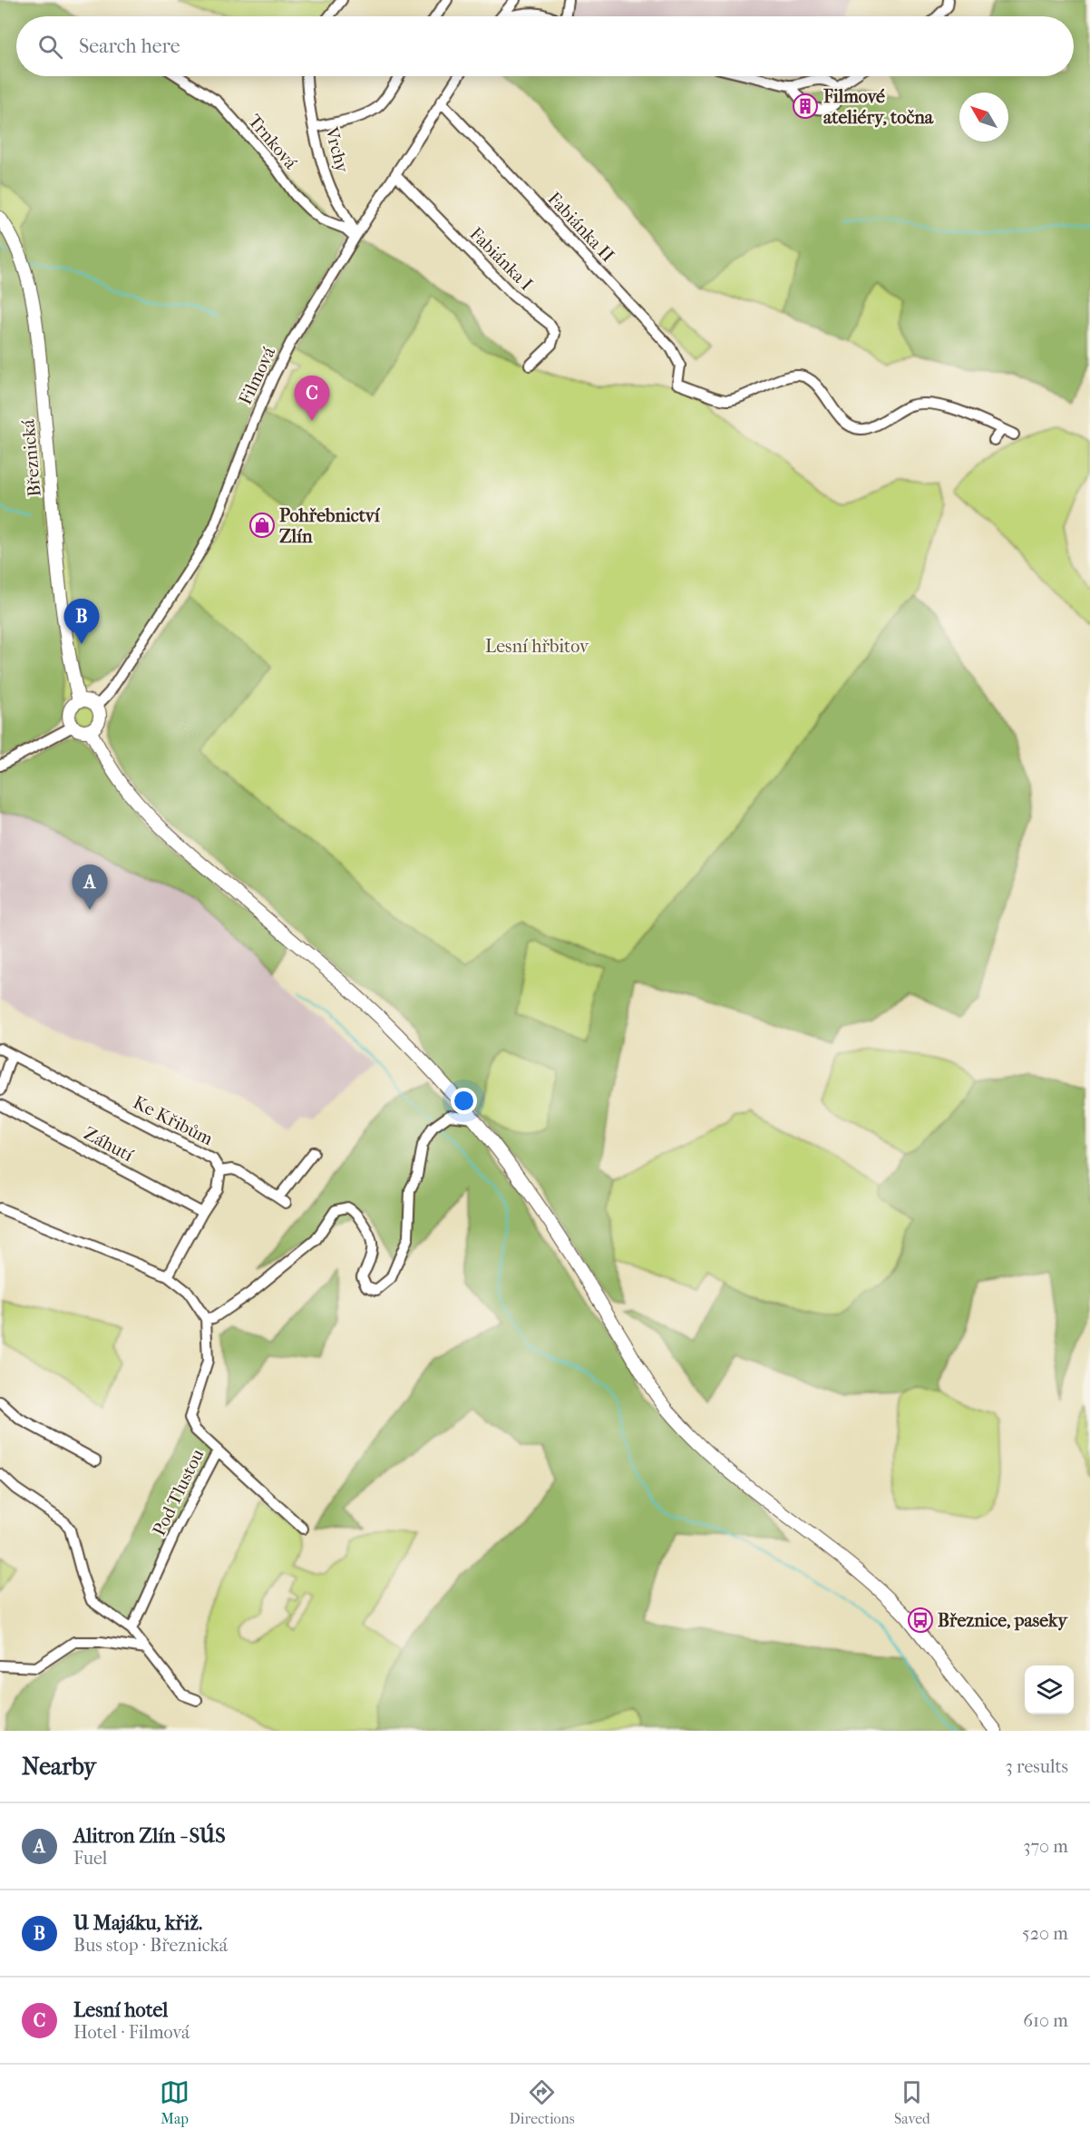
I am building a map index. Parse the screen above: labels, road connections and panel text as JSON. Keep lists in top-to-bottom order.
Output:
{
  "streets": {
    "main road": ["Březnická"],
    "street": [
      "Trnková",
      "Vrchy",
      "Fabiánka II",
      "Fabiánka I",
      "Filmová",
      "Ke Křibům",
      "Záhutí",
      "Pod Tlustou"
    ]
  },
  "crossings": [
    ["Trnková", "Vrchy"],
    ["Trnková", "Filmová"],
    ["Vrchy", "Filmová"],
    ["Fabiánka II", "Filmová"],
    ["Fabiánka I", "Filmová"],
    ["Filmová", "Březnická"],
    ["Ke Křibům", "Záhutí"]
  ],
  "parks": ["Lesní hřbitov"],
  "places": {
    "building": ["Filmové ateliéry, točna"],
    "shop": ["Pohřebnictví Zlín"],
    "bus stop": ["Březnice, paseky"]
  },
  "north": "top left",
  "page": {
    "search": "Search here",
    "pins": ["C", "B", "A"],
    "heading": ["Nearby", "3 results"],
    "list": [
      {
        "mark": "A",
        "name": "Alitron Zlín - SÚS",
        "note": "Fuel",
        "value": "370 m"
      },
      {
        "mark": "B",
        "name": "U Majáku, křiž.",
        "note": "Bus stop · Březnická",
        "value": "520 m"
      },
      {
        "mark": "C",
        "name": "Lesní hotel",
        "note": "Hotel · Filmová",
        "value": "610 m"
      }
    ],
    "nav": ["Map", "Directions", "Saved"]
  }
}
